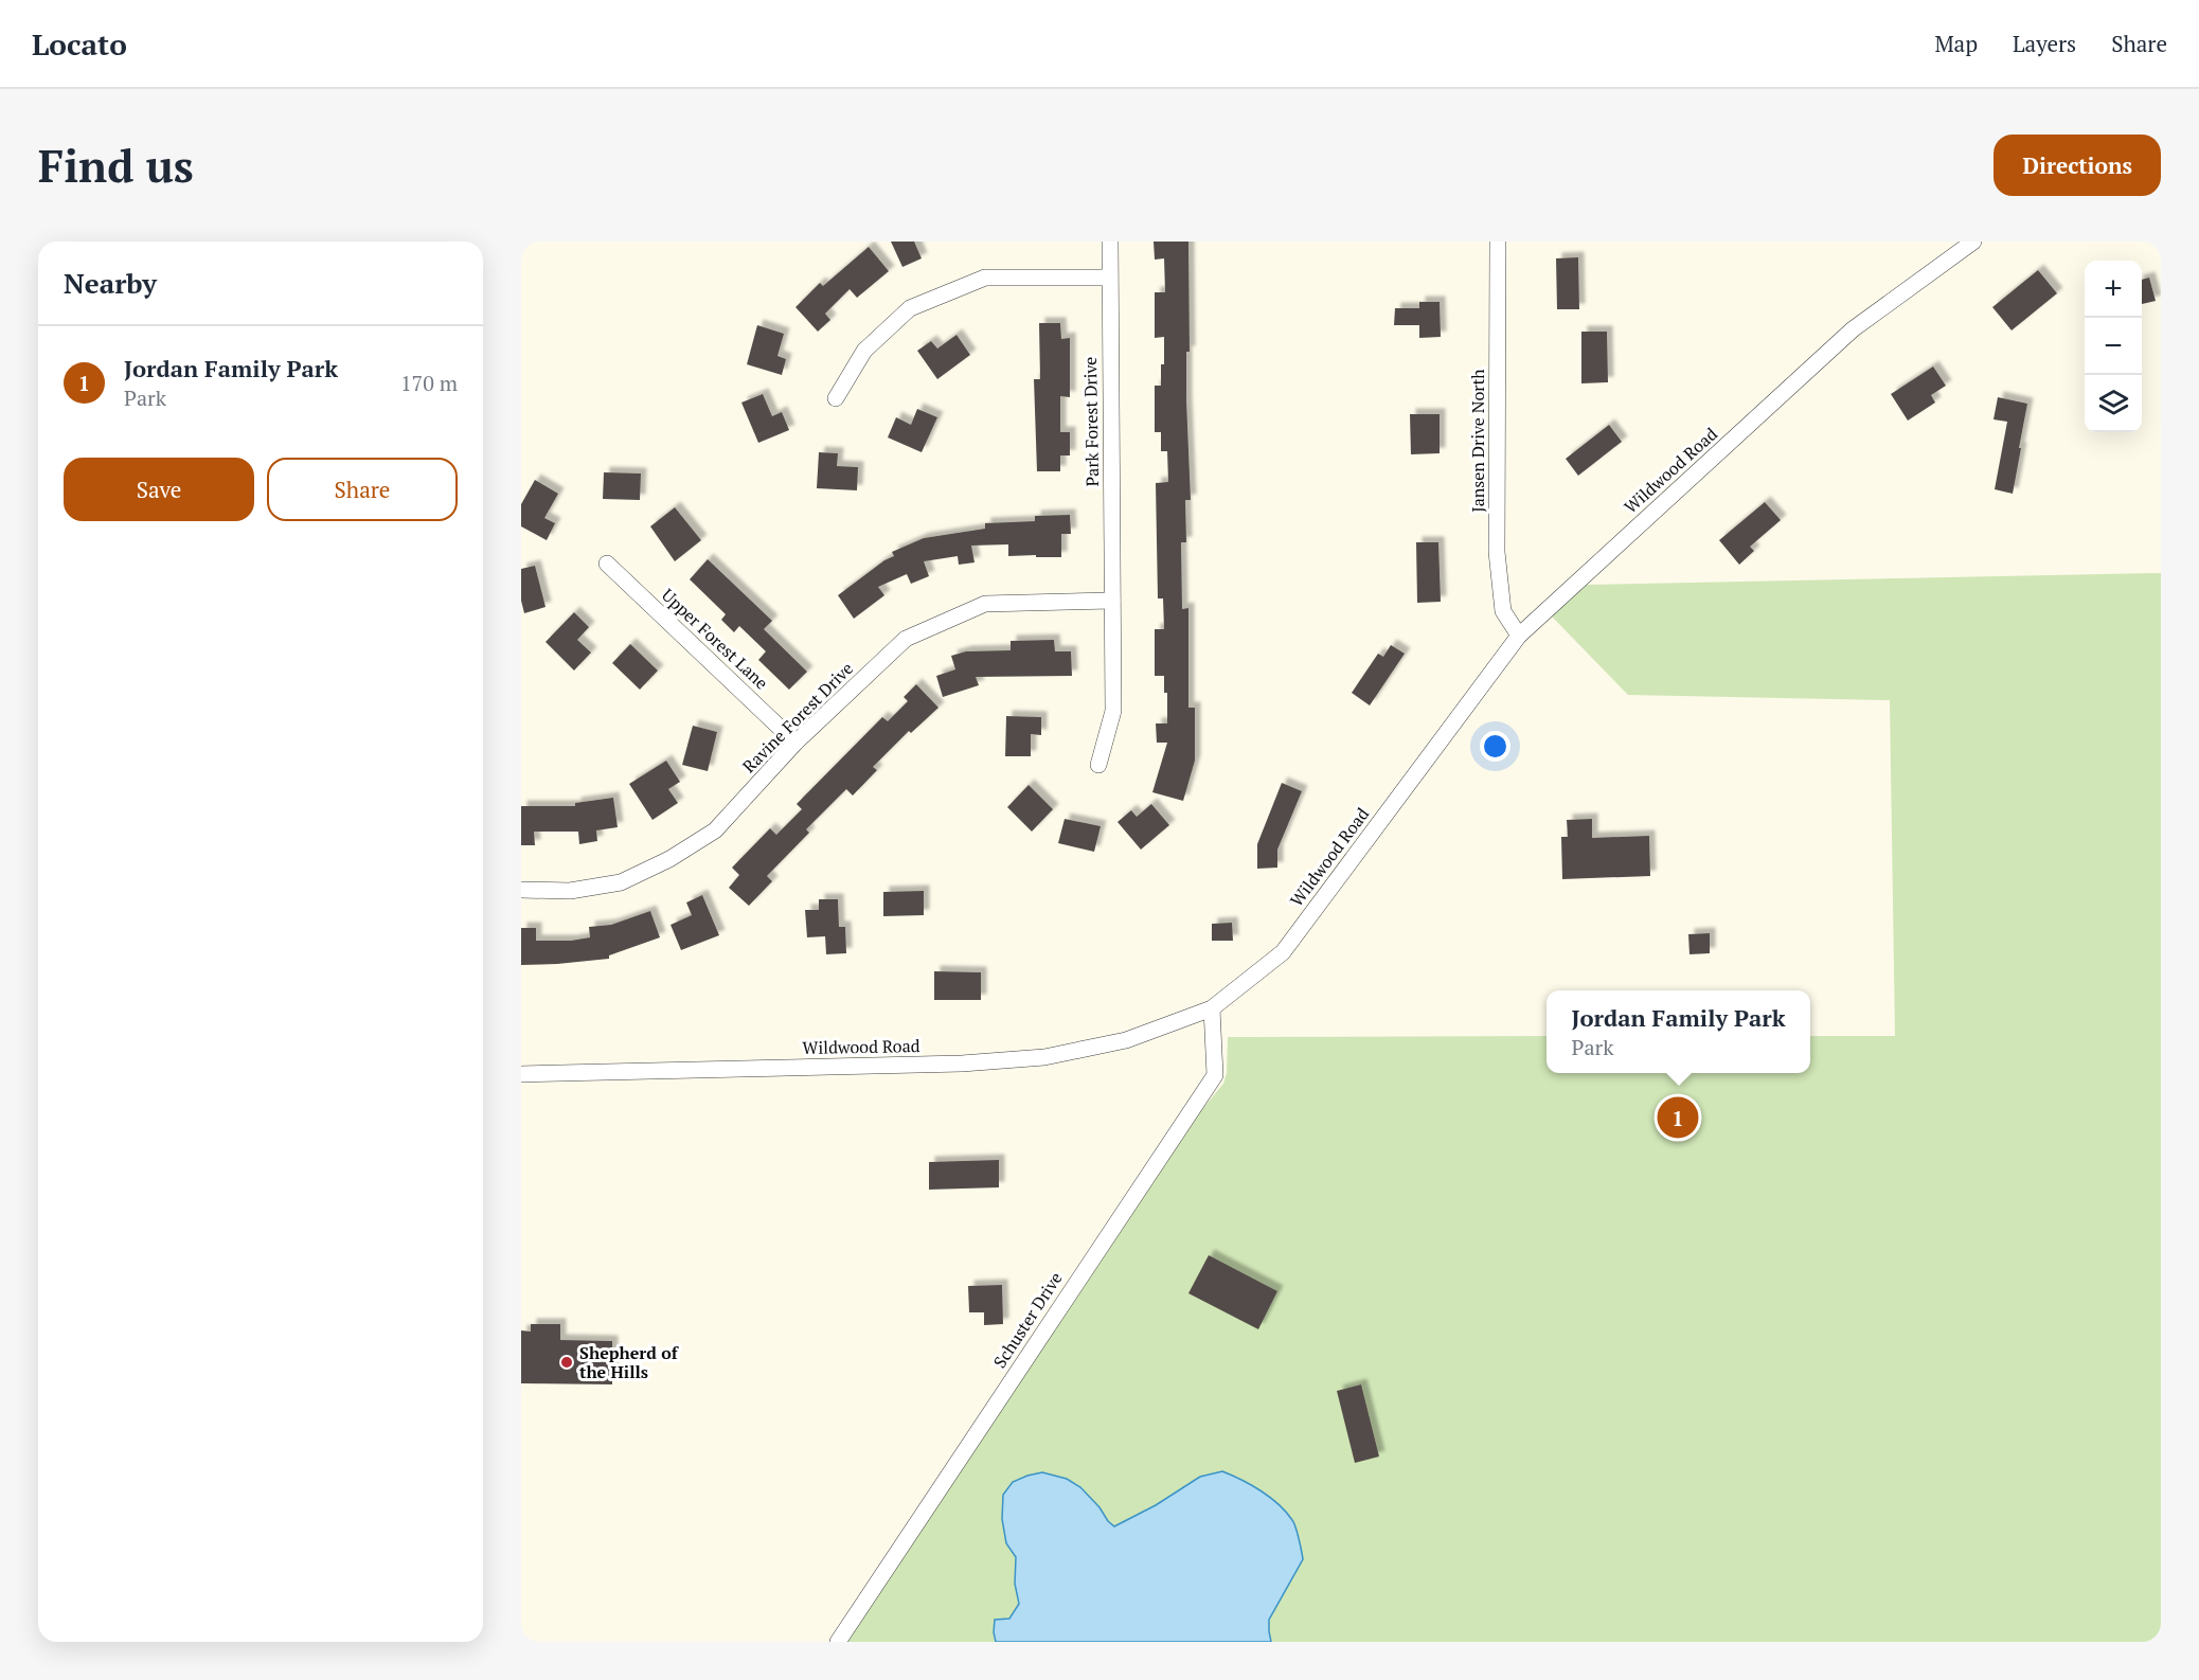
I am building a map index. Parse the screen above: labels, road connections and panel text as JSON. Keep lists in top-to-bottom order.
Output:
{
  "streets": {
    "street": [
      "Park Forest Drive",
      "Jansen Drive North",
      "Wildwood Road",
      "Upper Forest Lane",
      "Ravine Forest Drive",
      "Schuster Drive"
    ]
  },
  "crossings": [
    ["Park Forest Drive", "Ravine Forest Drive"],
    ["Jansen Drive North", "Wildwood Road"],
    ["Wildwood Road", "Schuster Drive"],
    ["Upper Forest Lane", "Ravine Forest Drive"]
  ],
  "places": ["Shepherd of the Hills"],
  "page": {
    "header": "Locato",
    "nav": ["Map", "Layers", "Share"],
    "buttons": [
      "Directions",
      ["Save", "Share"]
    ],
    "title": "Find us",
    "heading": "Nearby",
    "map_buttons": ["+", "−"],
    "list": [
      {
        "mark": "1",
        "name": "Jordan Family Park",
        "note": "Park",
        "value": "170 m"
      }
    ],
    "popup": ["Jordan Family Park", "Park"],
    "pins": "1"
  }
}
